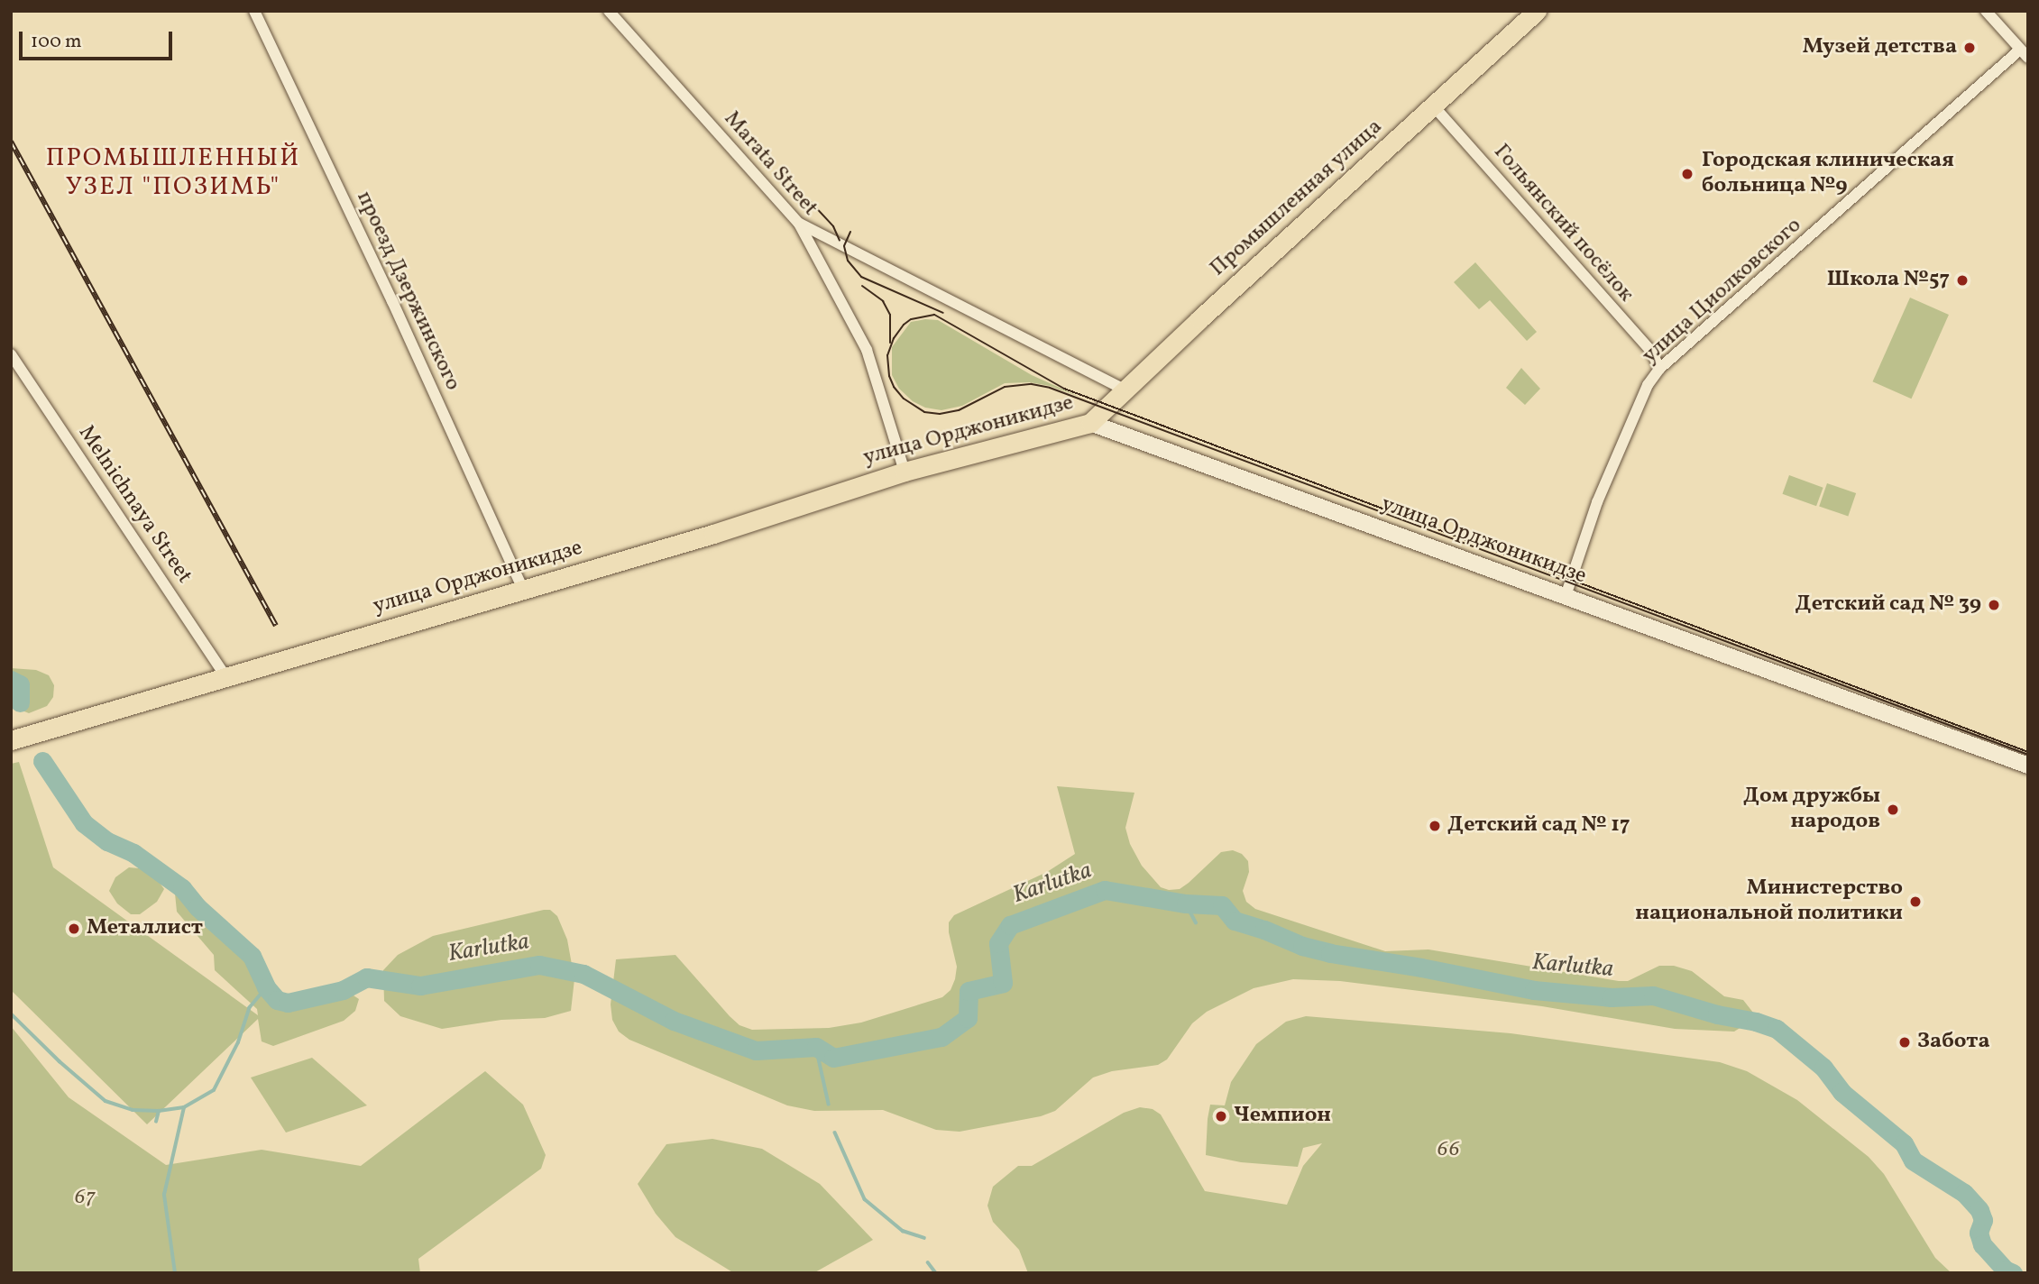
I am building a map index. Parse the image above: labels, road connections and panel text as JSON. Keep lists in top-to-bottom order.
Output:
{
  "streets": {
    "main road": ["Промышленная улица", "улица Орджоникидзе"],
    "street": [
      "Marata Street",
      "Гольянский посёлок",
      "проезд Дзержинского",
      "улица Циолковского",
      "Melnichnaya Street"
    ]
  },
  "crossings": [
    ["Marata Street", "улица Орджоникидзе"],
    ["Промышленная улица", "Гольянский посёлок"],
    ["Промышленная улица", "улица Орджоникидзе"],
    ["Гольянский посёлок", "улица Циолковского"],
    ["проезд Дзержинского", "улица Орджоникидзе"],
    ["улица Циолковского", "улица Орджоникидзе"],
    ["улица Орджоникидзе", "Melnichnaya Street"]
  ],
  "districts": ["ПРОМЫШЛЕННЫЙ УЗЕЛ \"ПОЗИМЬ\""],
  "water": ["Karlutka"],
  "parks": ["66", "67"],
  "places": [
    "Музей детства",
    "Городская клиническая больница №9",
    "Школа №57",
    "Детский сад № 39",
    "Дом дружбы народов",
    "Детский сад № 17",
    "Министерство национальной политики",
    "Металлист",
    "Забота",
    "Чемпион"
  ],
  "scale_bar": "100 m"
}
